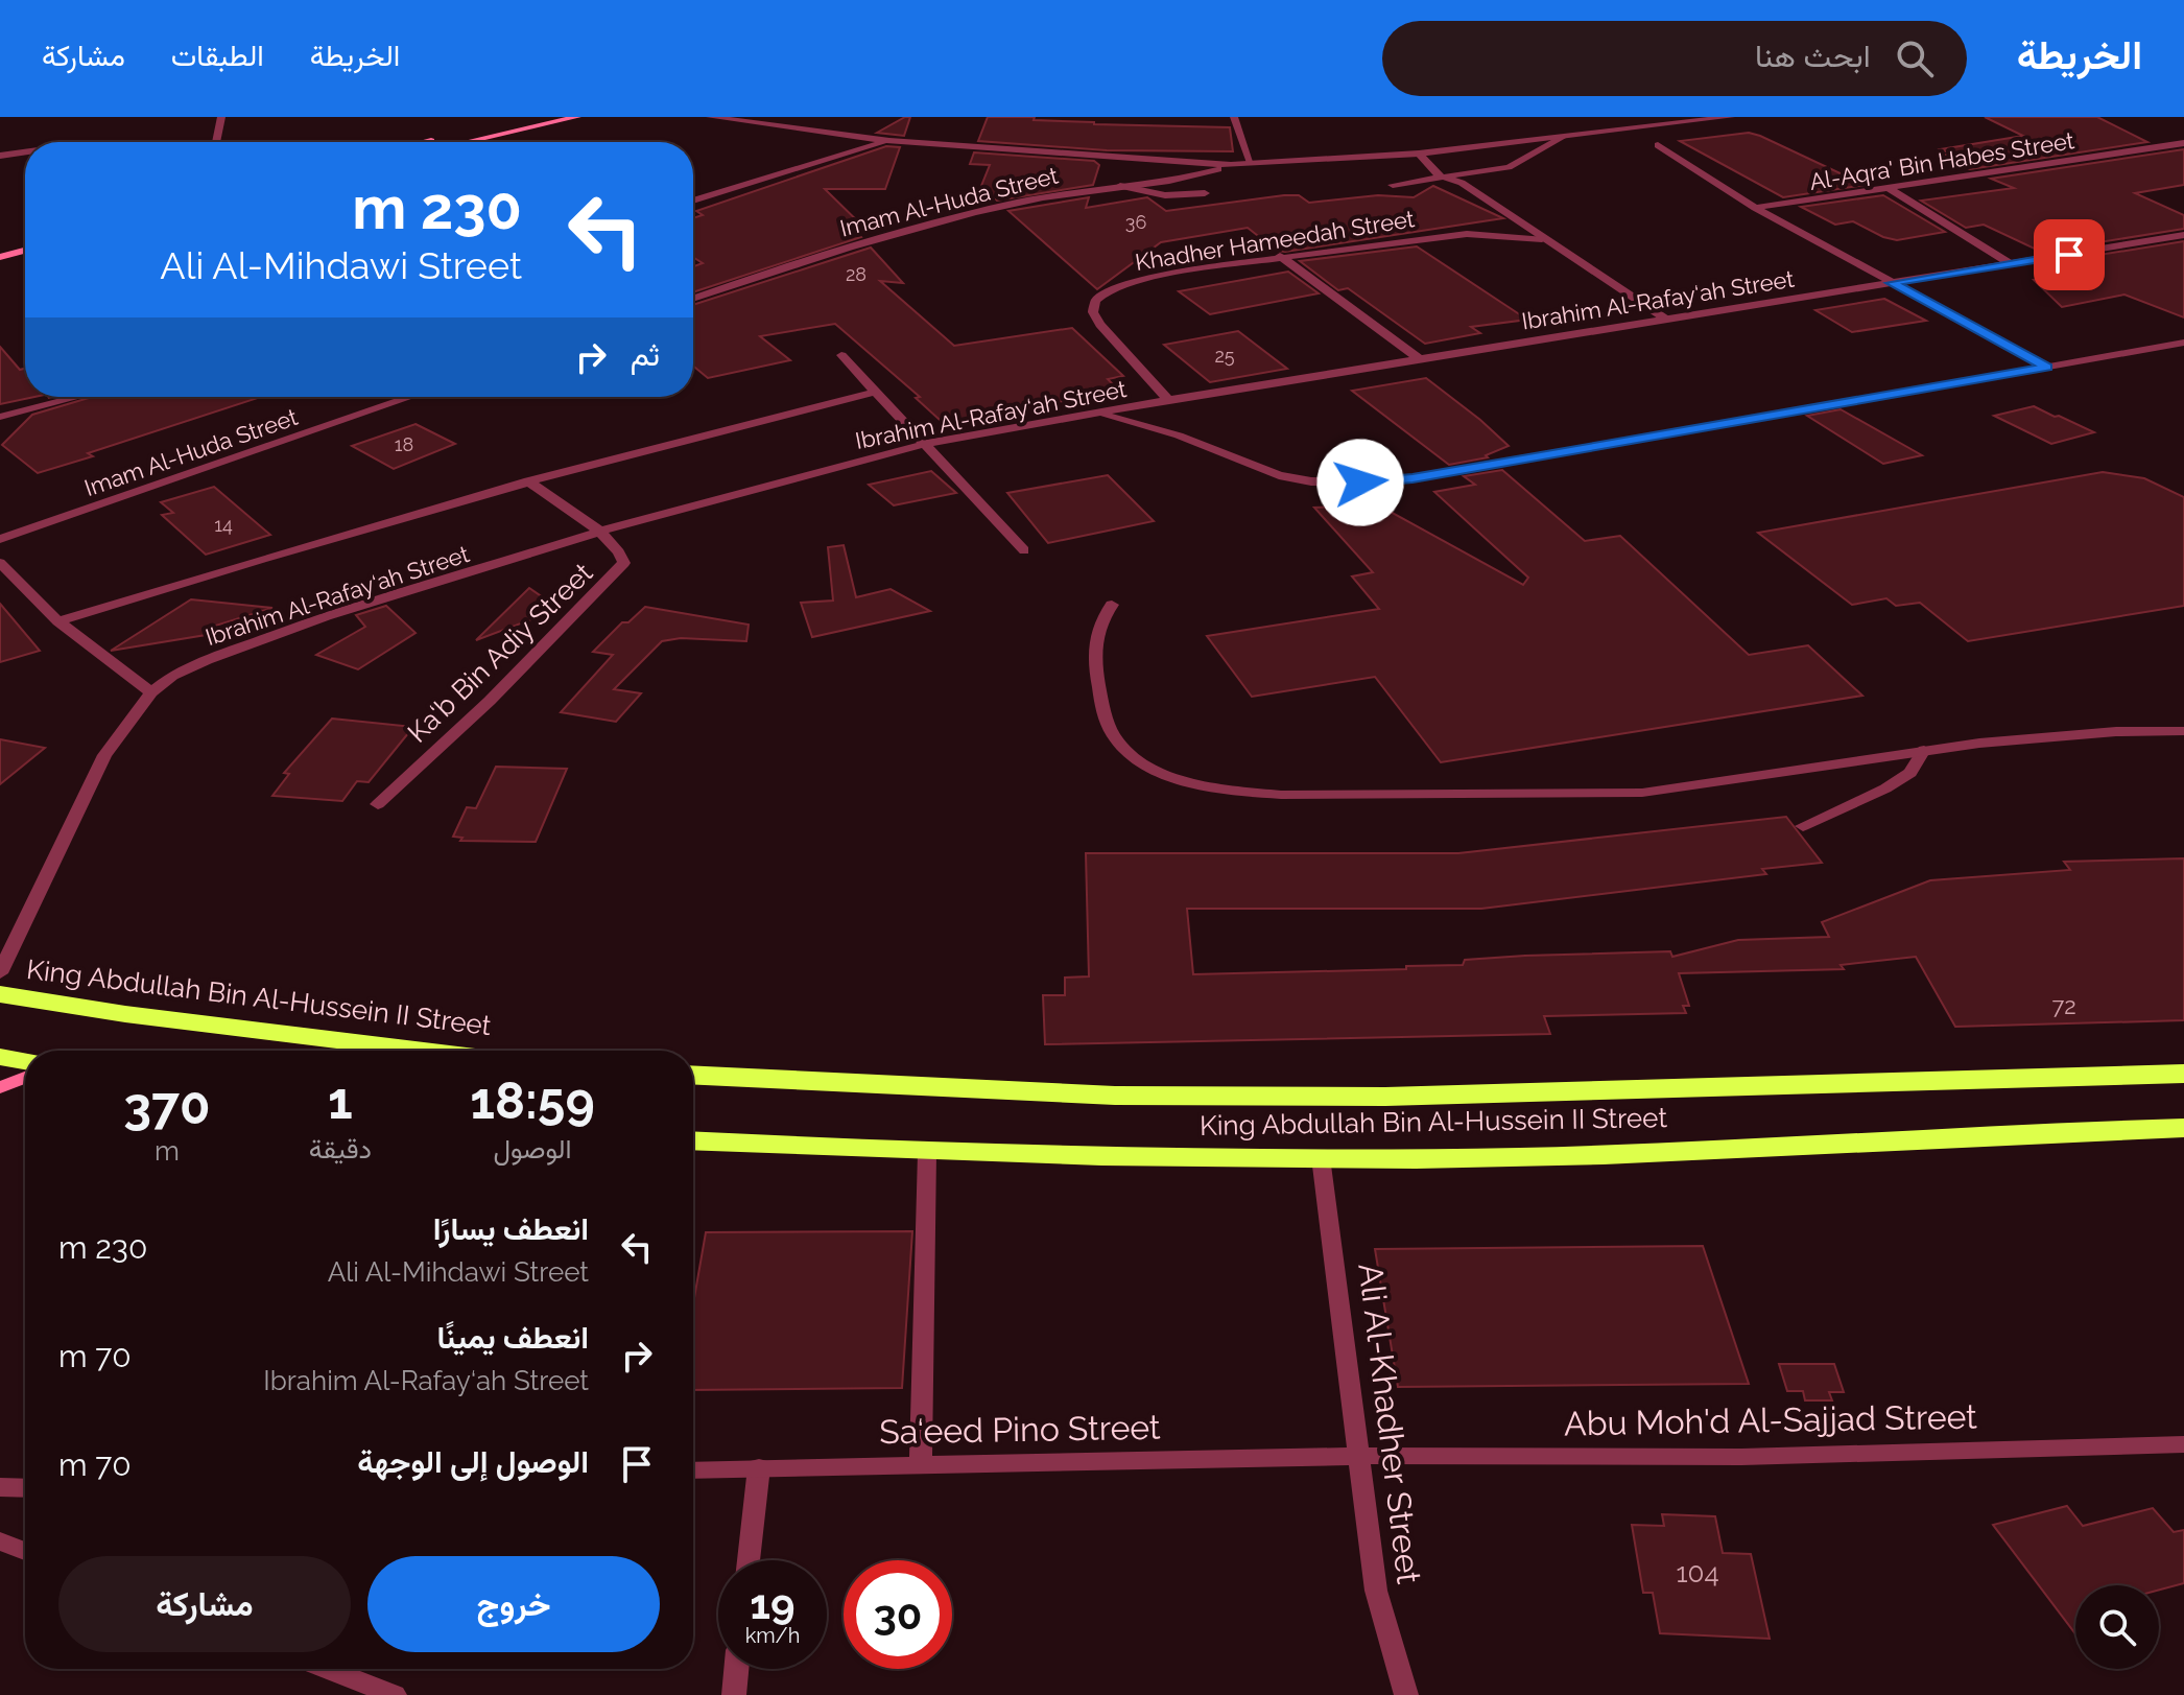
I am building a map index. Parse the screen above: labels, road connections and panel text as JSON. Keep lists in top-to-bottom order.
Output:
{
  "streets": {
    "highway": ["King Abdullah Bin Al-Hussein II Street"],
    "street": [
      "Al-Aqra' Bin Habes Street",
      "Imam Al-Huda Street",
      "Khadher Hameedah Street",
      "Ibrahim Al-Rafay‘ah Street",
      "Ka‘b Bin Adiy Street",
      "Abu Moh'd Al-Sajjad Street",
      "Ali Al-Khadher Street",
      "Sa‘eed Pino Street"
    ]
  },
  "crossings": [
    ["Khadher Hameedah Street", "Ibrahim Al-Rafay‘ah Street"],
    ["Ibrahim Al-Rafay‘ah Street", "Ka‘b Bin Adiy Street"],
    ["King Abdullah Bin Al-Hussein II Street", "Ali Al-Khadher Street"],
    ["Abu Moh'd Al-Sajjad Street", "Ali Al-Khadher Street"],
    ["Abu Moh'd Al-Sajjad Street", "Sa‘eed Pino Street"],
    ["Ali Al-Khadher Street", "Sa‘eed Pino Street"]
  ],
  "house_numbers": [
    "36",
    "28",
    "25",
    "18",
    "14",
    "72",
    "104"
  ],
  "page": {
    "header": "الخريطة",
    "search": "ابحث هنا",
    "nav": ["الخريطة", "الطبقات", "مشاركة"],
    "turn": ["230 m", "Ali Al-Mihdawi Street"],
    "then": "ثم",
    "eta": [
      "18:59",
      "الوصول",
      "1",
      "دقيقة",
      "370",
      "m"
    ],
    "list": [
      {
        "name": "انعطف يسارًا",
        "note": "Ali Al-Mihdawi Street",
        "value": "230 m"
      },
      {
        "name": "انعطف يمينًا",
        "note": "Ibrahim Al-Rafay‘ah Street",
        "value": "70 m"
      },
      {
        "name": "الوصول إلى الوجهة",
        "value": "70 m"
      }
    ],
    "buttons": ["خروج", "مشاركة"],
    "speed": "19 km/h",
    "limit": "30"
  }
}
